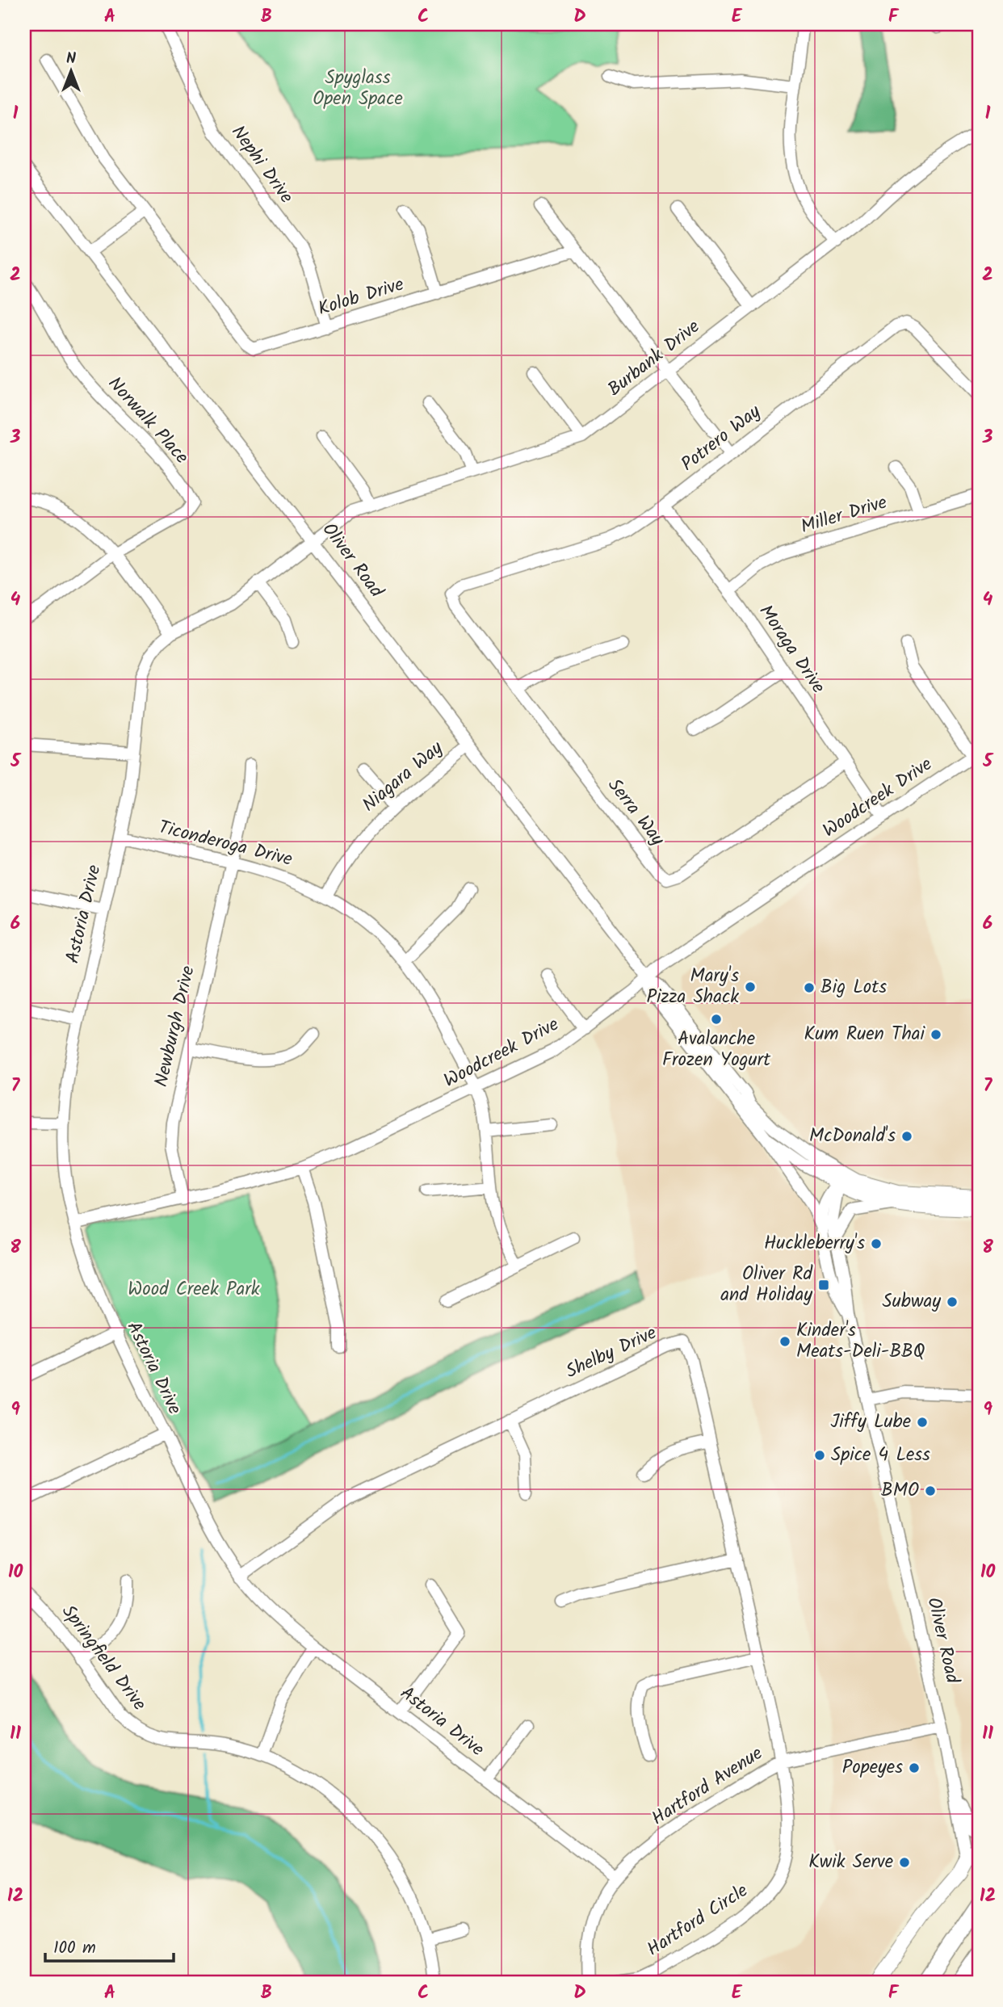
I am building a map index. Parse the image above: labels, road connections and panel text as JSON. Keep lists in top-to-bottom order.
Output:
{
  "streets": {
    "street": [
      "Nephi Drive",
      "Kolob Drive",
      "Burbank Drive",
      "Norwalk Place",
      "Potrero Way",
      "Miller Drive",
      "Oliver Road",
      "Moraga Drive",
      "Niagara Way",
      "Woodcreek Drive",
      "Serra Way",
      "Ticonderoga Drive",
      "Astoria Drive",
      "Newburgh Drive",
      "Shelby Drive",
      "Springfield Drive",
      "Hartford Avenue",
      "Hartford Circle"
    ]
  },
  "crossings": [
    ["Nephi Drive", "Kolob Drive"],
    ["Burbank Drive", "Oliver Road"],
    ["Burbank Drive", "Astoria Drive"],
    ["Potrero Way", "Moraga Drive"],
    ["Potrero Way", "Serra Way"],
    ["Miller Drive", "Moraga Drive"],
    ["Oliver Road", "Niagara Way"],
    ["Oliver Road", "Woodcreek Drive"],
    ["Oliver Road", "Astoria Drive"],
    ["Oliver Road", "Hartford Avenue"],
    ["Moraga Drive", "Woodcreek Drive"],
    ["Moraga Drive", "Serra Way"],
    ["Niagara Way", "Ticonderoga Drive"],
    ["Woodcreek Drive", "Ticonderoga Drive"],
    ["Woodcreek Drive", "Astoria Drive"],
    ["Woodcreek Drive", "Newburgh Drive"],
    ["Ticonderoga Drive", "Astoria Drive"],
    ["Ticonderoga Drive", "Newburgh Drive"],
    ["Astoria Drive", "Shelby Drive"],
    ["Astoria Drive", "Hartford Avenue"],
    ["Shelby Drive", "Hartford Avenue"],
    ["Shelby Drive", "Hartford Circle"],
    ["Hartford Avenue", "Hartford Circle"]
  ],
  "parks": ["Spyglass Open Space", "Wood Creek Park"],
  "places": {
    "other": [
      "Mary's Pizza Shack",
      "Big Lots",
      "Avalanche Frozen Yogurt",
      "Kum Ruen Thai",
      "McDonald's",
      "Huckleberry's",
      "Subway",
      "Kinder's Meats-Deli-BBQ",
      "Jiffy Lube",
      "Spice 4 Less",
      "BMO",
      "Popeyes",
      "Kwik Serve"
    ],
    "transit": ["Oliver Rd and Holiday"]
  },
  "scale_bar": "100 m",
  "north": "top",
  "grid": {
    "columns": [
      "A",
      "B",
      "C",
      "D",
      "E",
      "F"
    ],
    "rows": [
      "1",
      "2",
      "3",
      "4",
      "5",
      "6",
      "7",
      "8",
      "9",
      "10",
      "11",
      "12"
    ]
  }
}
